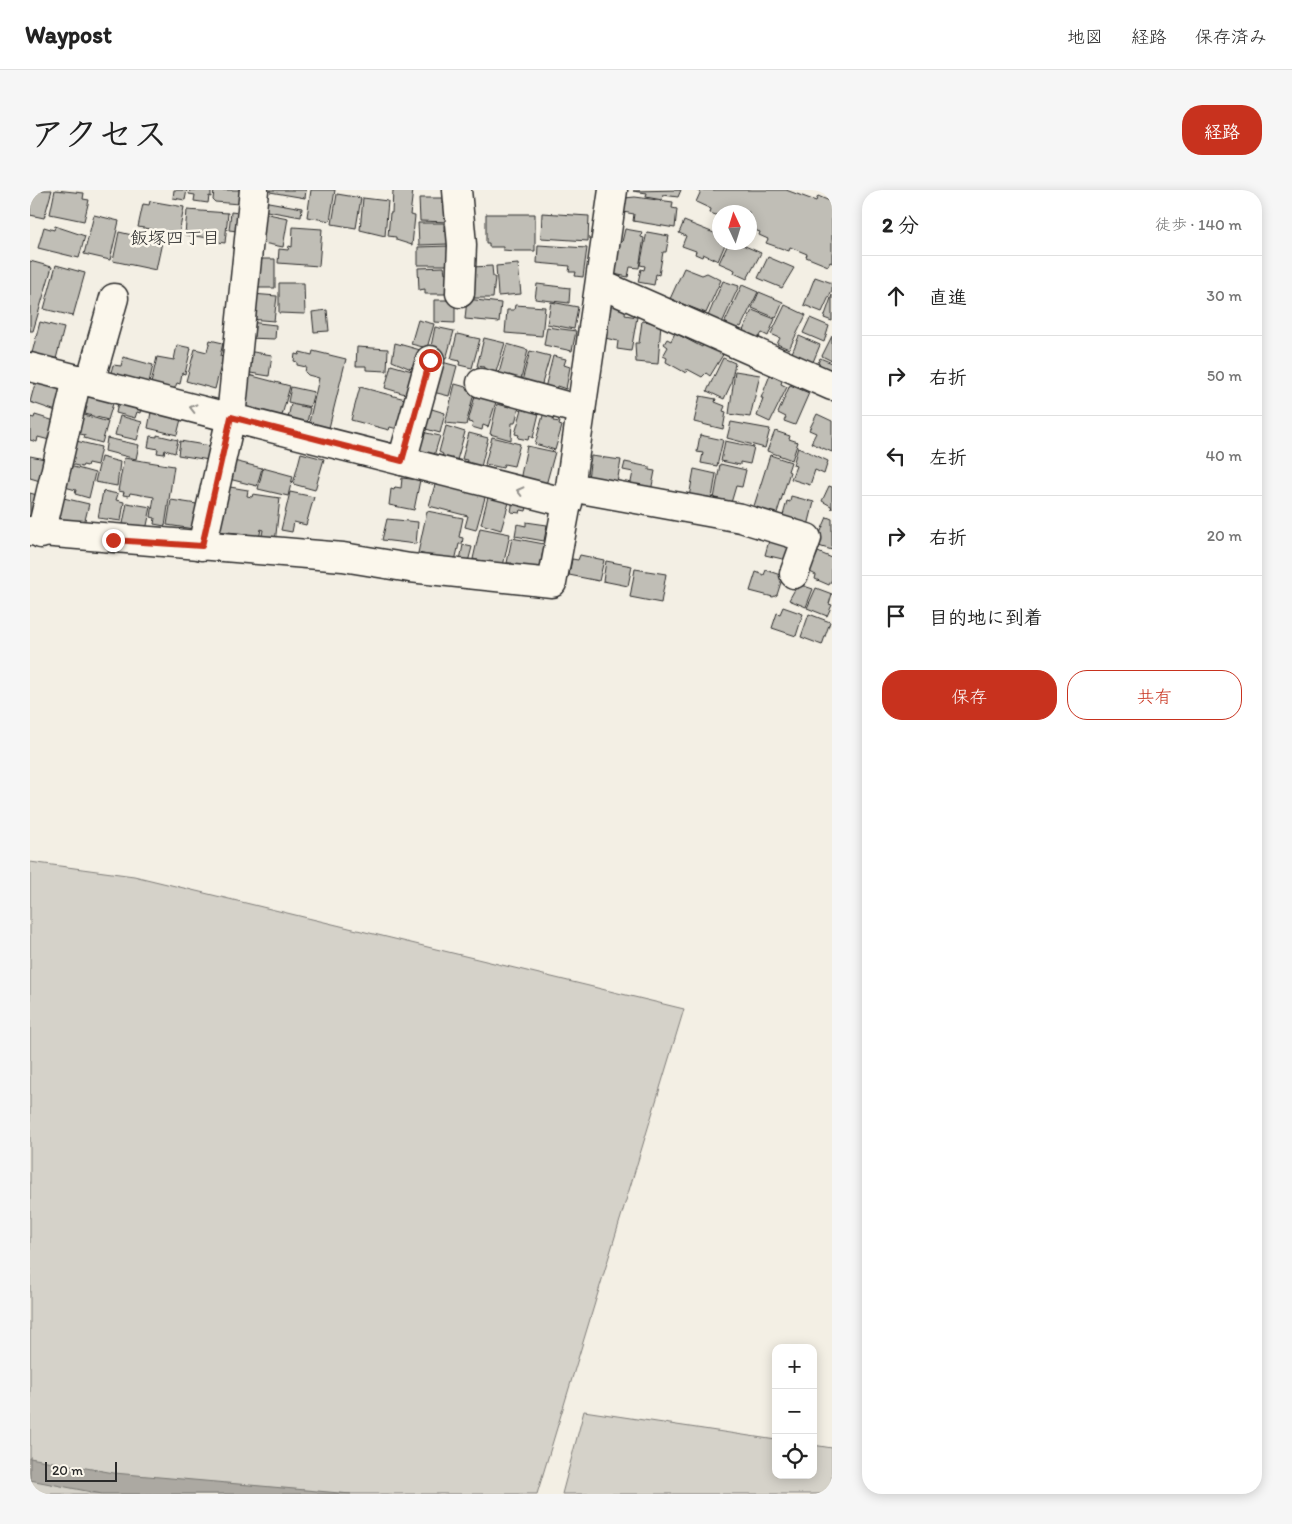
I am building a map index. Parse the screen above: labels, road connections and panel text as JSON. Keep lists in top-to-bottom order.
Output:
{
  "districts": ["飯塚四丁目"],
  "scale_bar": "20 m",
  "north": "top",
  "page": {
    "header": "Waypost",
    "nav": ["地図", "経路", "保存済み"],
    "title": "アクセス",
    "buttons": [
      "経路",
      ["保存", "共有"]
    ],
    "heading": ["2 分", "徒歩 · 140 m"],
    "list": [
      ["直進", "30 m"],
      ["右折", "50 m"],
      ["左折", "40 m"],
      ["右折", "20 m"],
      "目的地に到着"
    ],
    "map_buttons": ["+", "−"],
    "scale": "20 m"
  }
}
